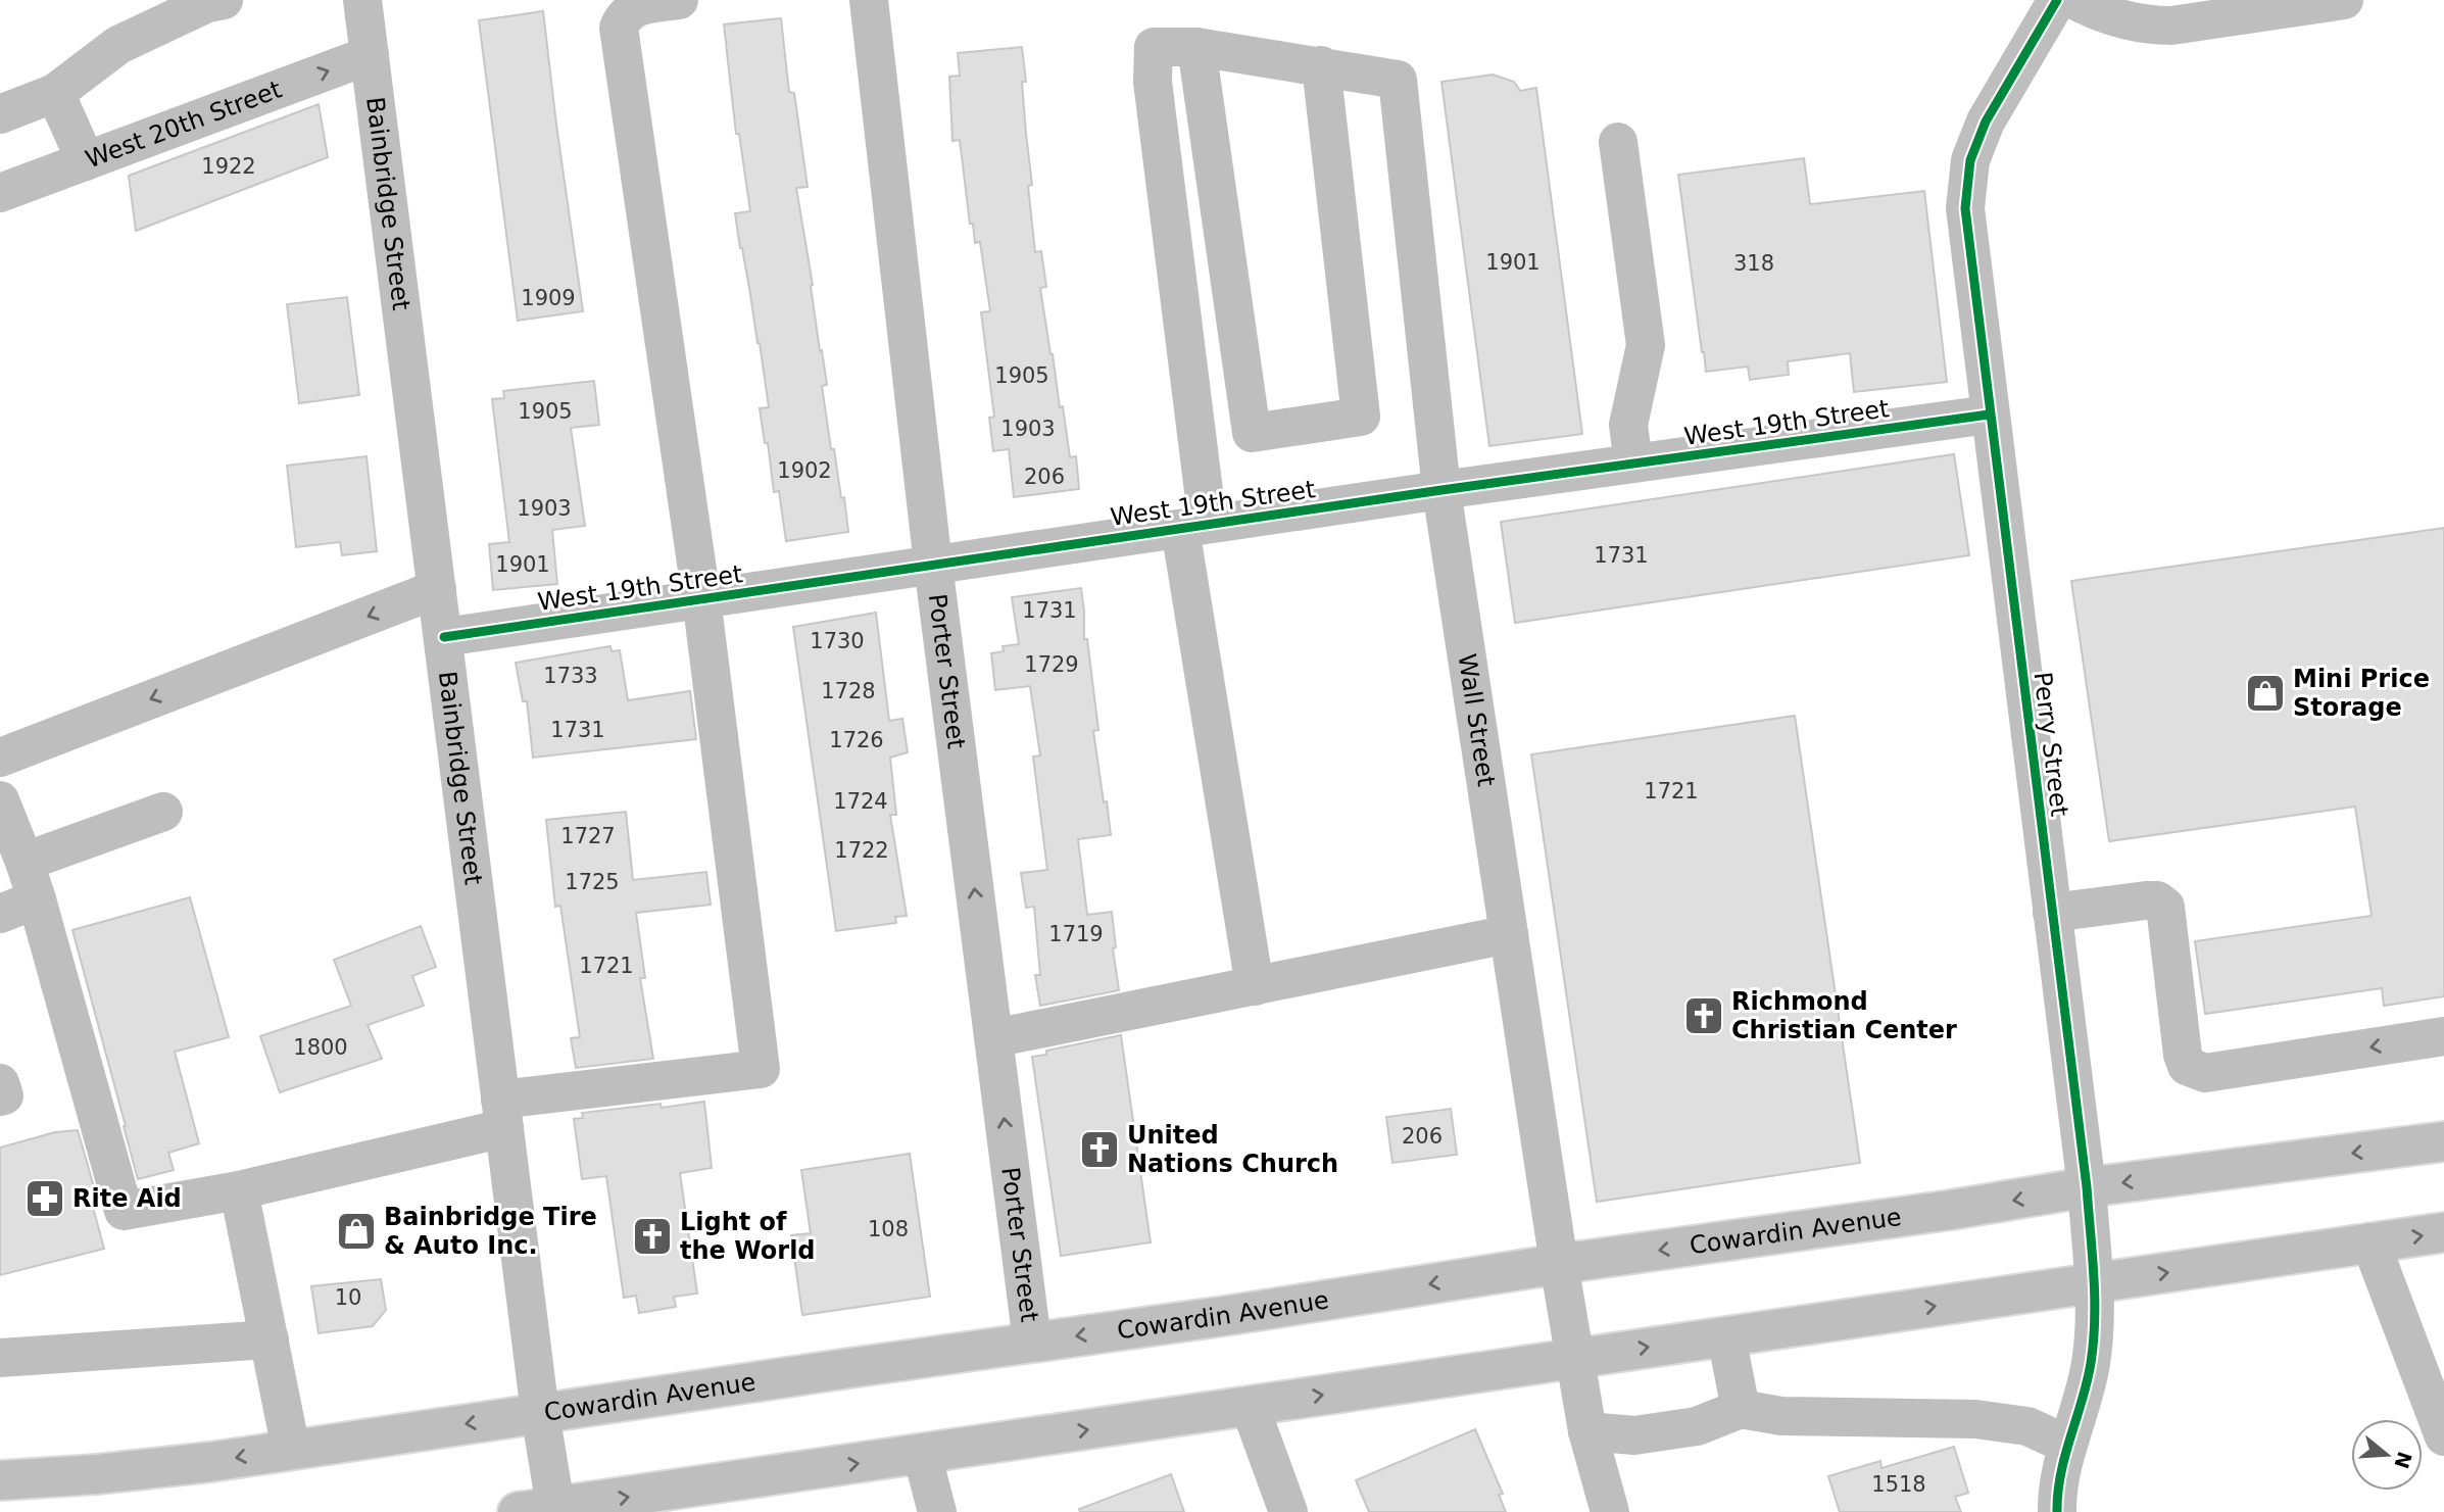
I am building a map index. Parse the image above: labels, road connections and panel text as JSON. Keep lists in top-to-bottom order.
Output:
{
  "streets": {
    "street": [
      "West 20th Street",
      "Bainbridge Street",
      "West 19th Street",
      "Porter Street",
      "Wall Street",
      "Perry Street",
      "Cowardin Avenue"
    ]
  },
  "crossings": [
    ["West 20th Street", "Bainbridge Street"],
    ["Bainbridge Street", "West 19th Street"],
    ["Bainbridge Street", "Cowardin Avenue"],
    ["West 19th Street", "Porter Street"],
    ["West 19th Street", "Wall Street"],
    ["West 19th Street", "Perry Street"],
    ["Porter Street", "Cowardin Avenue"],
    ["Wall Street", "Cowardin Avenue"],
    ["Perry Street", "Cowardin Avenue"]
  ],
  "places": {
    "shop": ["Mini Price Storage", "Bainbridge Tire & Auto Inc."],
    "church": ["Richmond Christian Center", "United Nations Church", "Light of the World"],
    "pharmacy": ["Rite Aid"]
  },
  "house_numbers": [
    "1922",
    "1901",
    "318",
    "1909",
    "1905",
    "1905",
    "1903",
    "1902",
    "206",
    "1903",
    "1731",
    "1901",
    "1731",
    "1730",
    "1729",
    "1733",
    "1728",
    "1731",
    "1726",
    "1721",
    "1724",
    "1727",
    "1722",
    "1725",
    "1719",
    "1721",
    "1800",
    "206",
    "108",
    "10",
    "1518"
  ],
  "north": "right"
}
